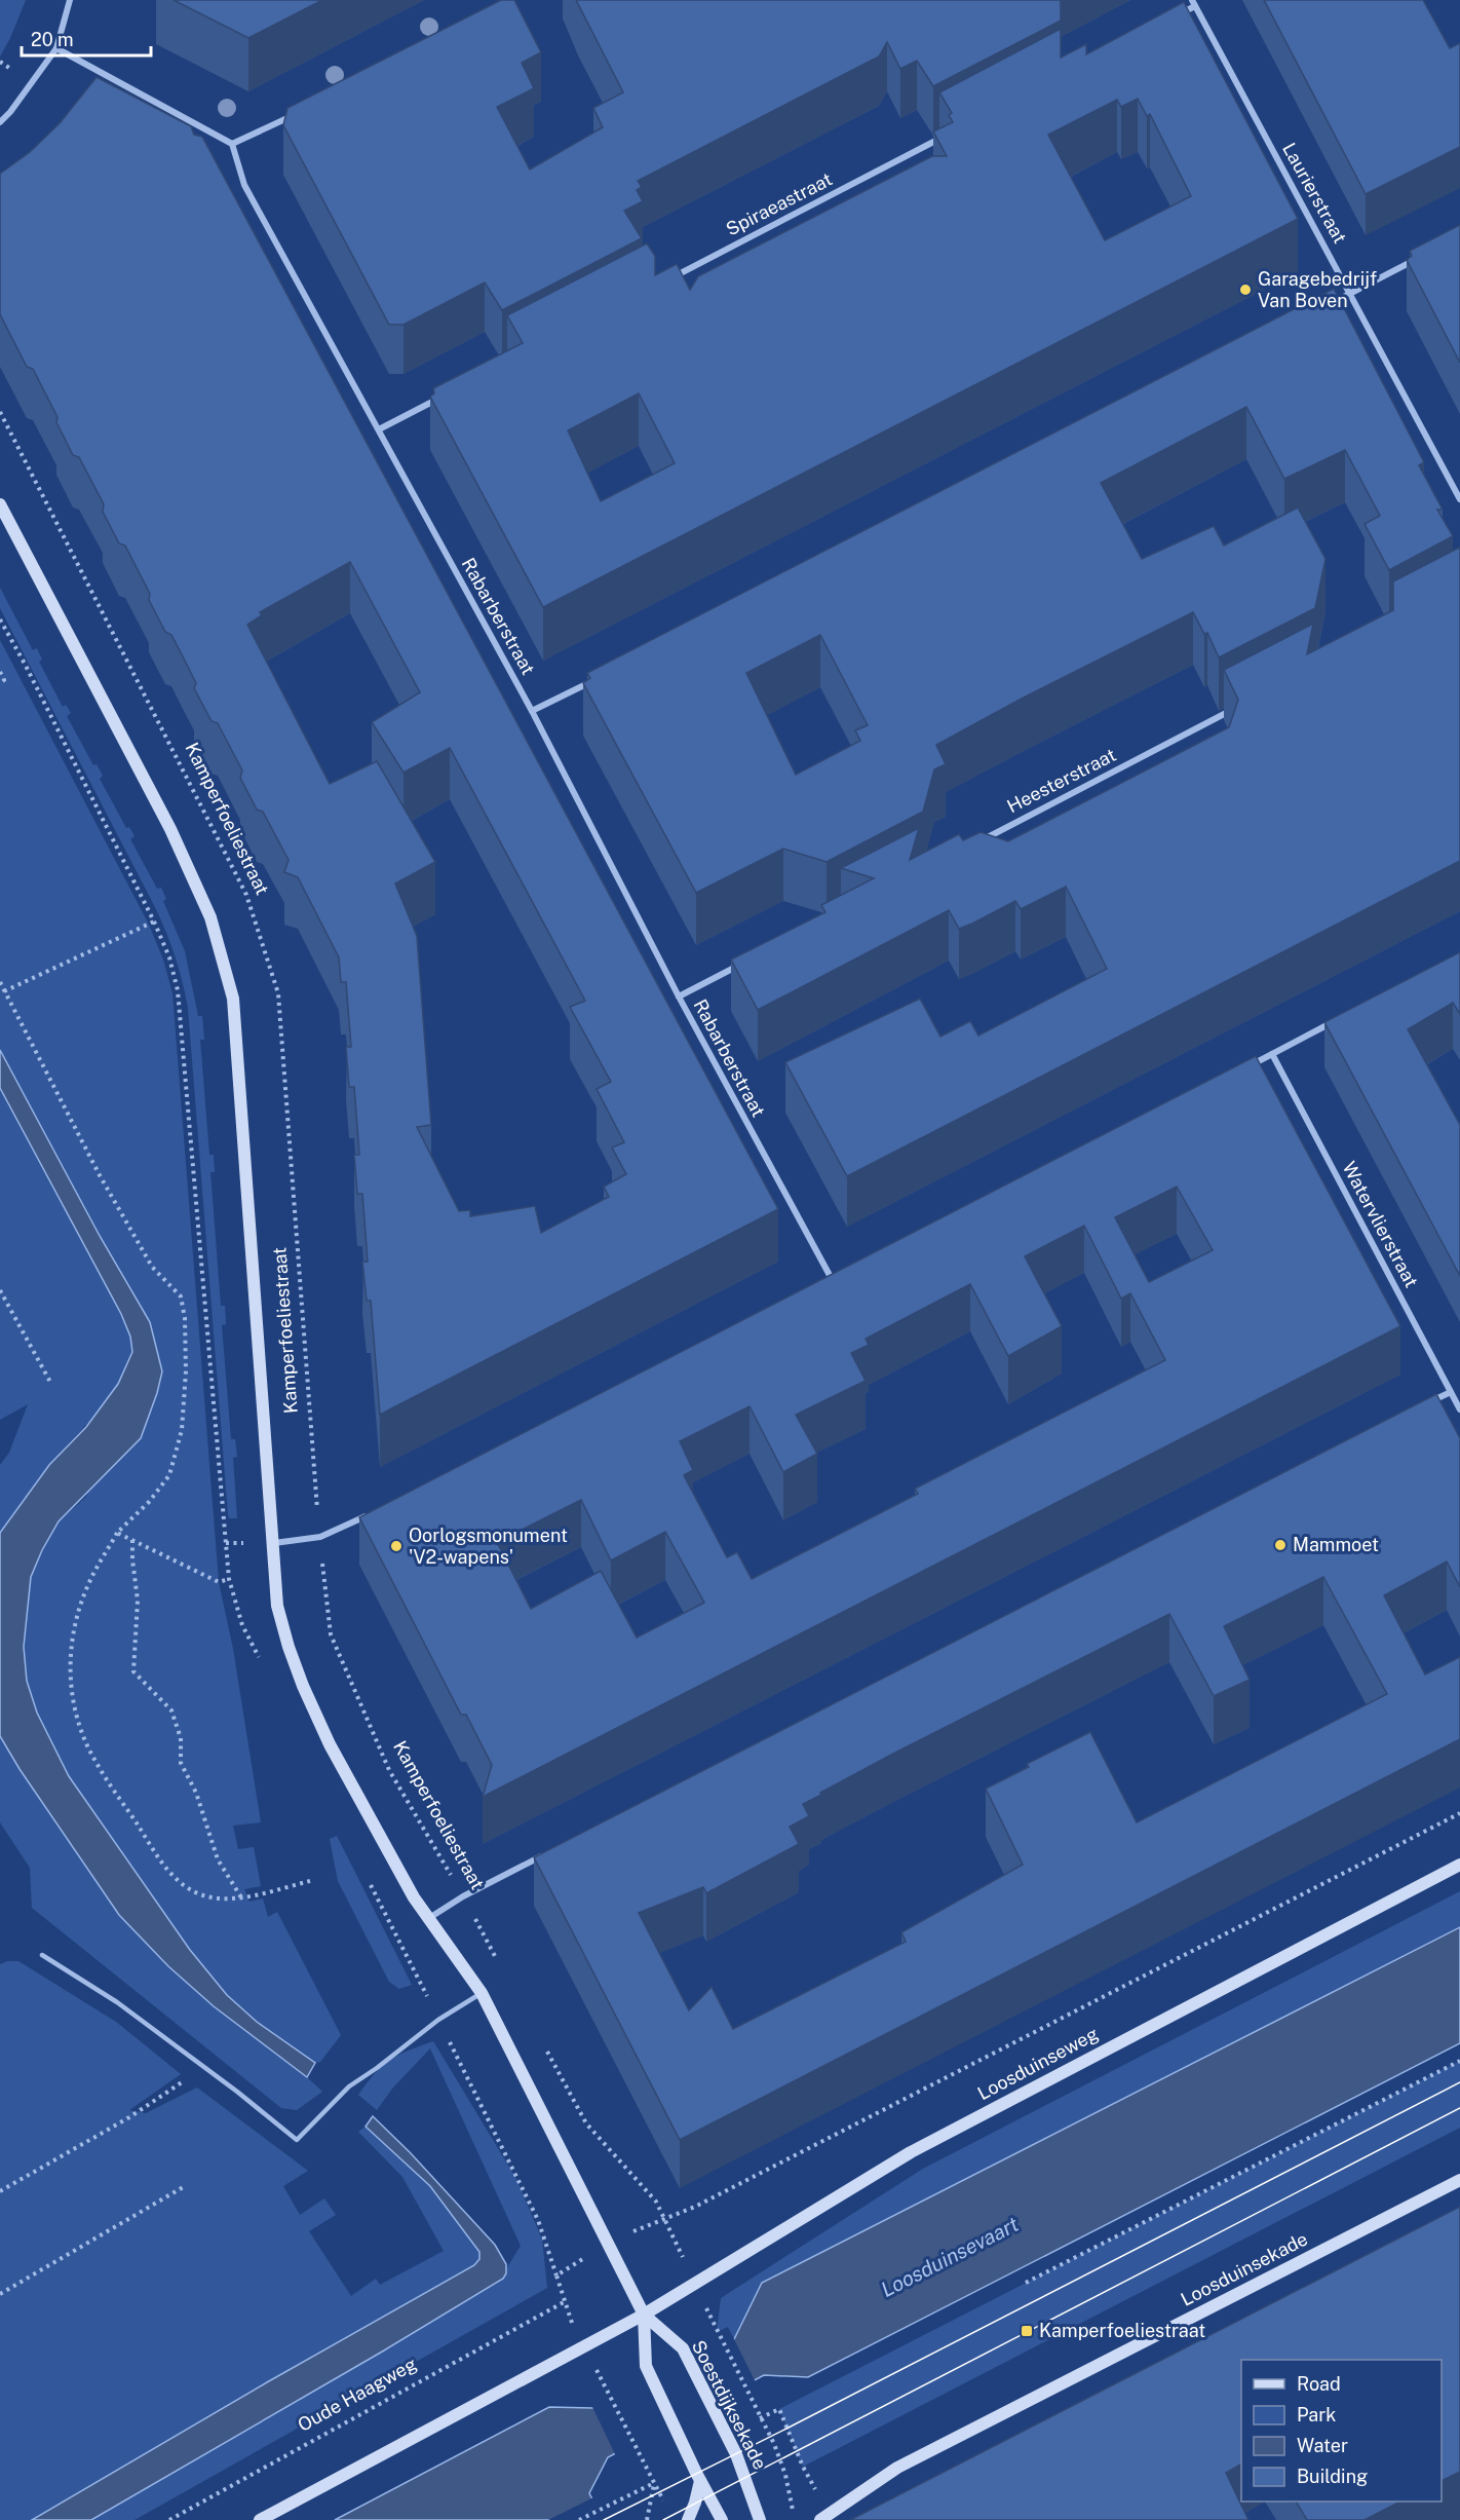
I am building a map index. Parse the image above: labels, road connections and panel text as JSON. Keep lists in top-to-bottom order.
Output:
{
  "streets": {
    "street": [
      "Laurierstraat",
      "Spiraeastraat",
      "Rabarberstraat",
      "Heesterstraat",
      "Kamperfoeliestraat",
      "Watervlierstraat",
      "Loosduinseweg",
      "Loosduinsekade",
      "Soestdijksekade"
    ],
    "path": ["Oude Haagweg"]
  },
  "crossings": [
    ["Kamperfoeliestraat", "Loosduinseweg"],
    ["Kamperfoeliestraat", "Soestdijksekade"],
    ["Loosduinseweg", "Soestdijksekade"]
  ],
  "water": ["Loosduinsevaart"],
  "places": {
    "other": ["Garagebedrijf Van Boven", "Mammoet", "Oorlogsmonument 'V2-wapens'"],
    "transit": ["Kamperfoeliestraat"]
  },
  "legend": [
    "Road",
    "Park",
    "Water",
    "Building"
  ],
  "scale_bar": "20 m"
}
